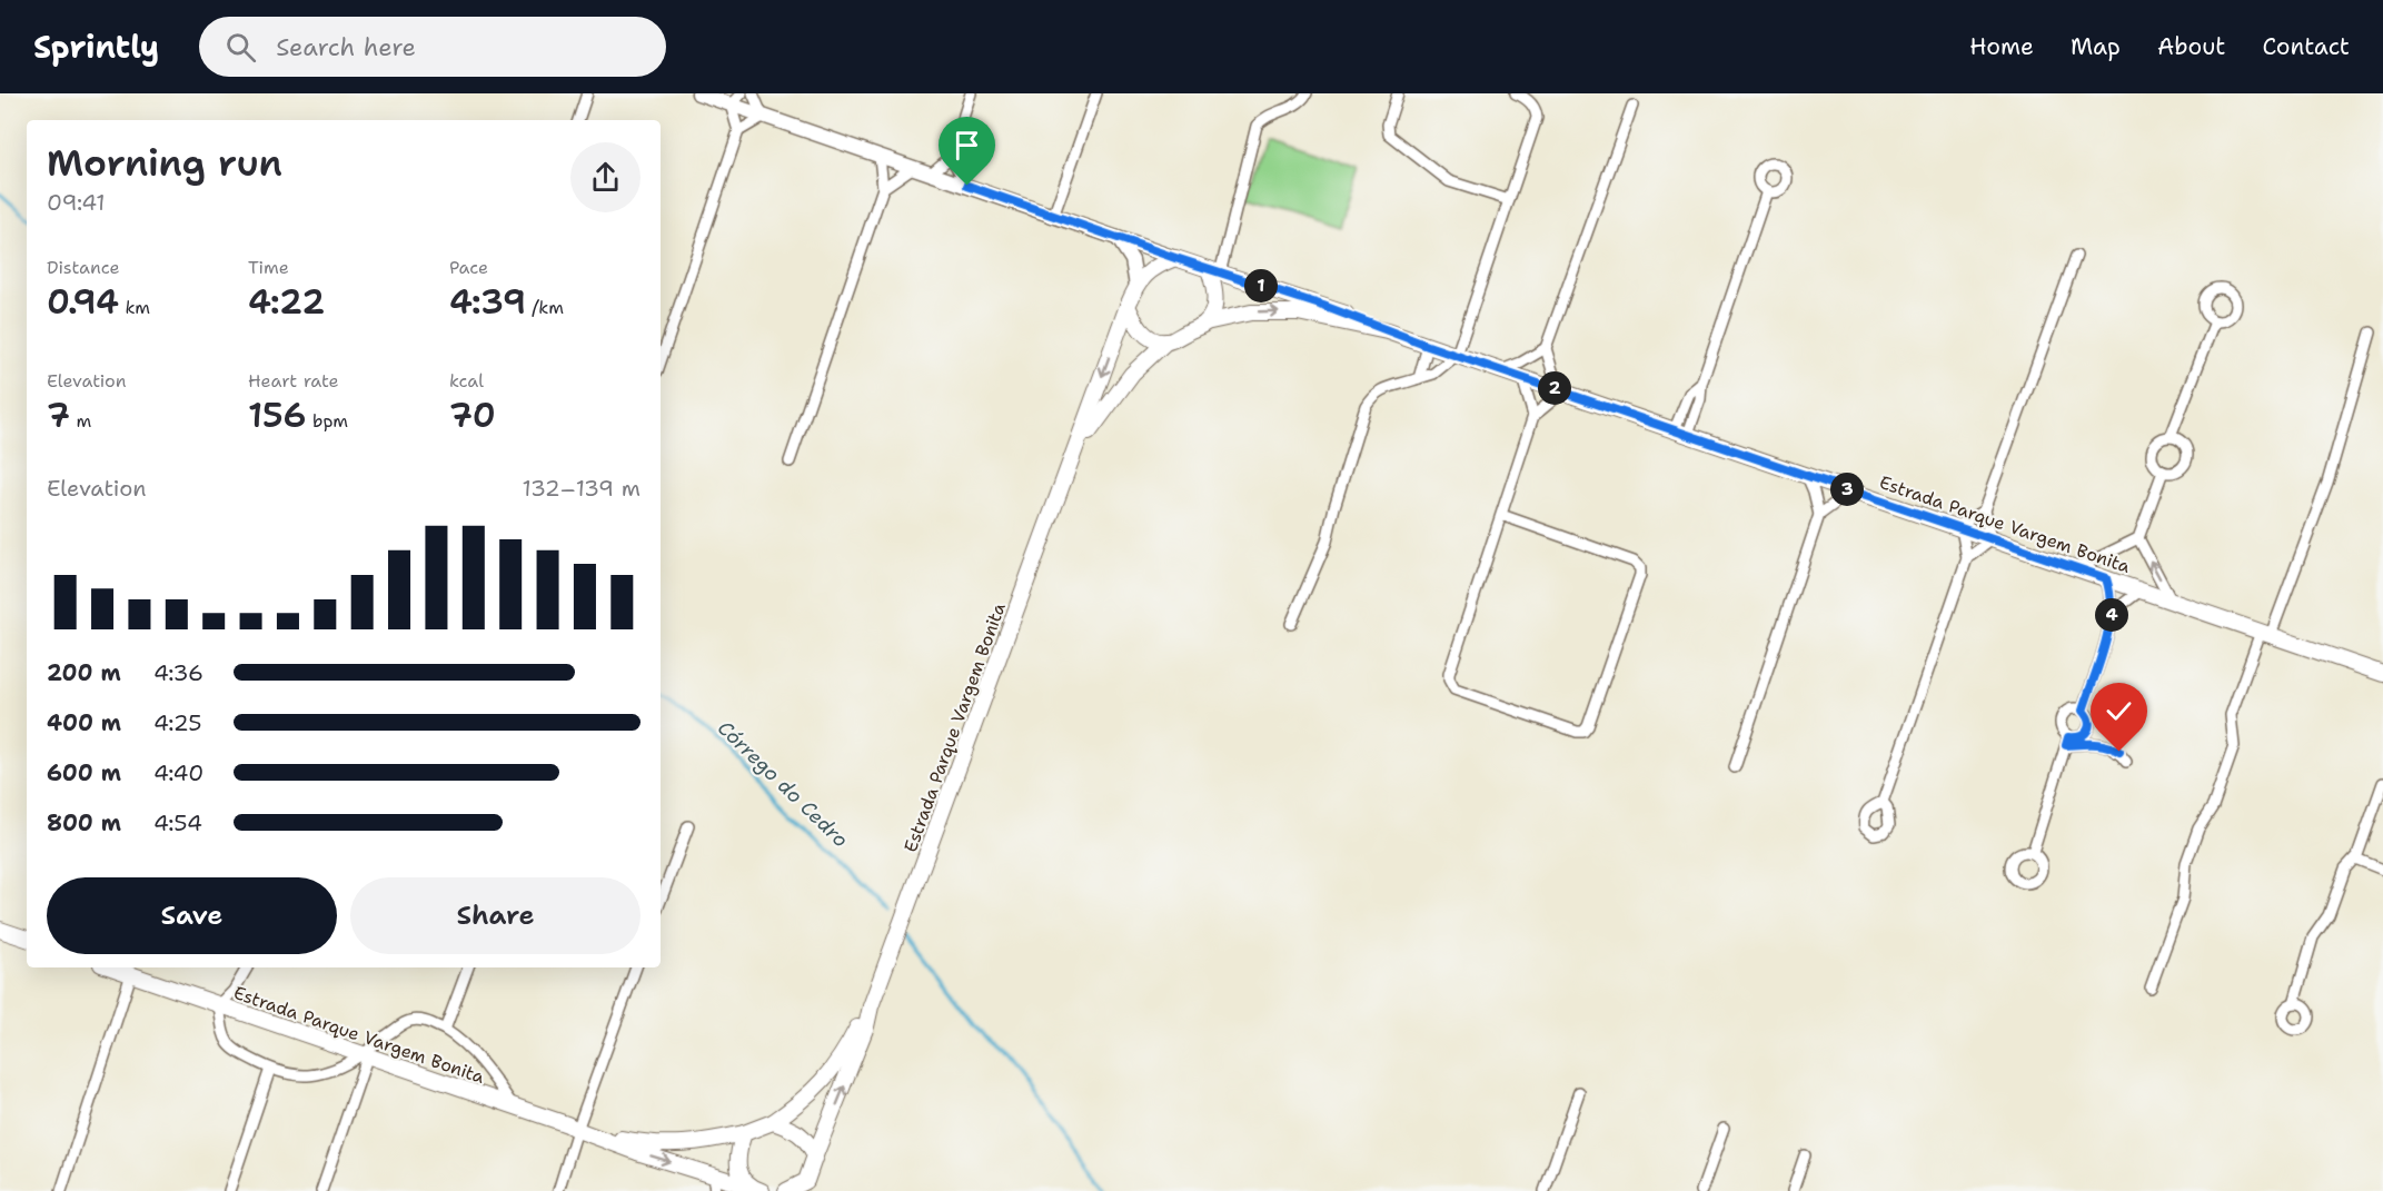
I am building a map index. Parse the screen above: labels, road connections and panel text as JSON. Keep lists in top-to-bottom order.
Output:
{
  "streets": {
    "main road": ["Estrada Parque Vargem Bonita"]
  },
  "water": ["Córrego do Cedro"],
  "page": {
    "header": "Sprintly",
    "search": "Search here",
    "nav": [
      "Home",
      "Map",
      "About",
      "Contact"
    ],
    "heading": ["Morning run", "09:41"],
    "stats": [
      ["Distance", "0.94 km"],
      ["Time", "4:22"],
      ["Pace", "4:39 /km"],
      ["Elevation", "7 m"],
      ["Heart rate", "156 bpm"],
      ["kcal", "70"]
    ],
    "pins": [
      "1",
      "2",
      "3",
      "4"
    ],
    "chart": ["Elevation", "132–139 m"],
    "list": [
      {
        "name": "200 m",
        "note": "4:36"
      },
      {
        "name": "400 m",
        "note": "4:25"
      },
      {
        "name": "600 m",
        "note": "4:40"
      },
      {
        "name": "800 m",
        "note": "4:54"
      }
    ],
    "buttons": ["Save", "Share"]
  }
}
